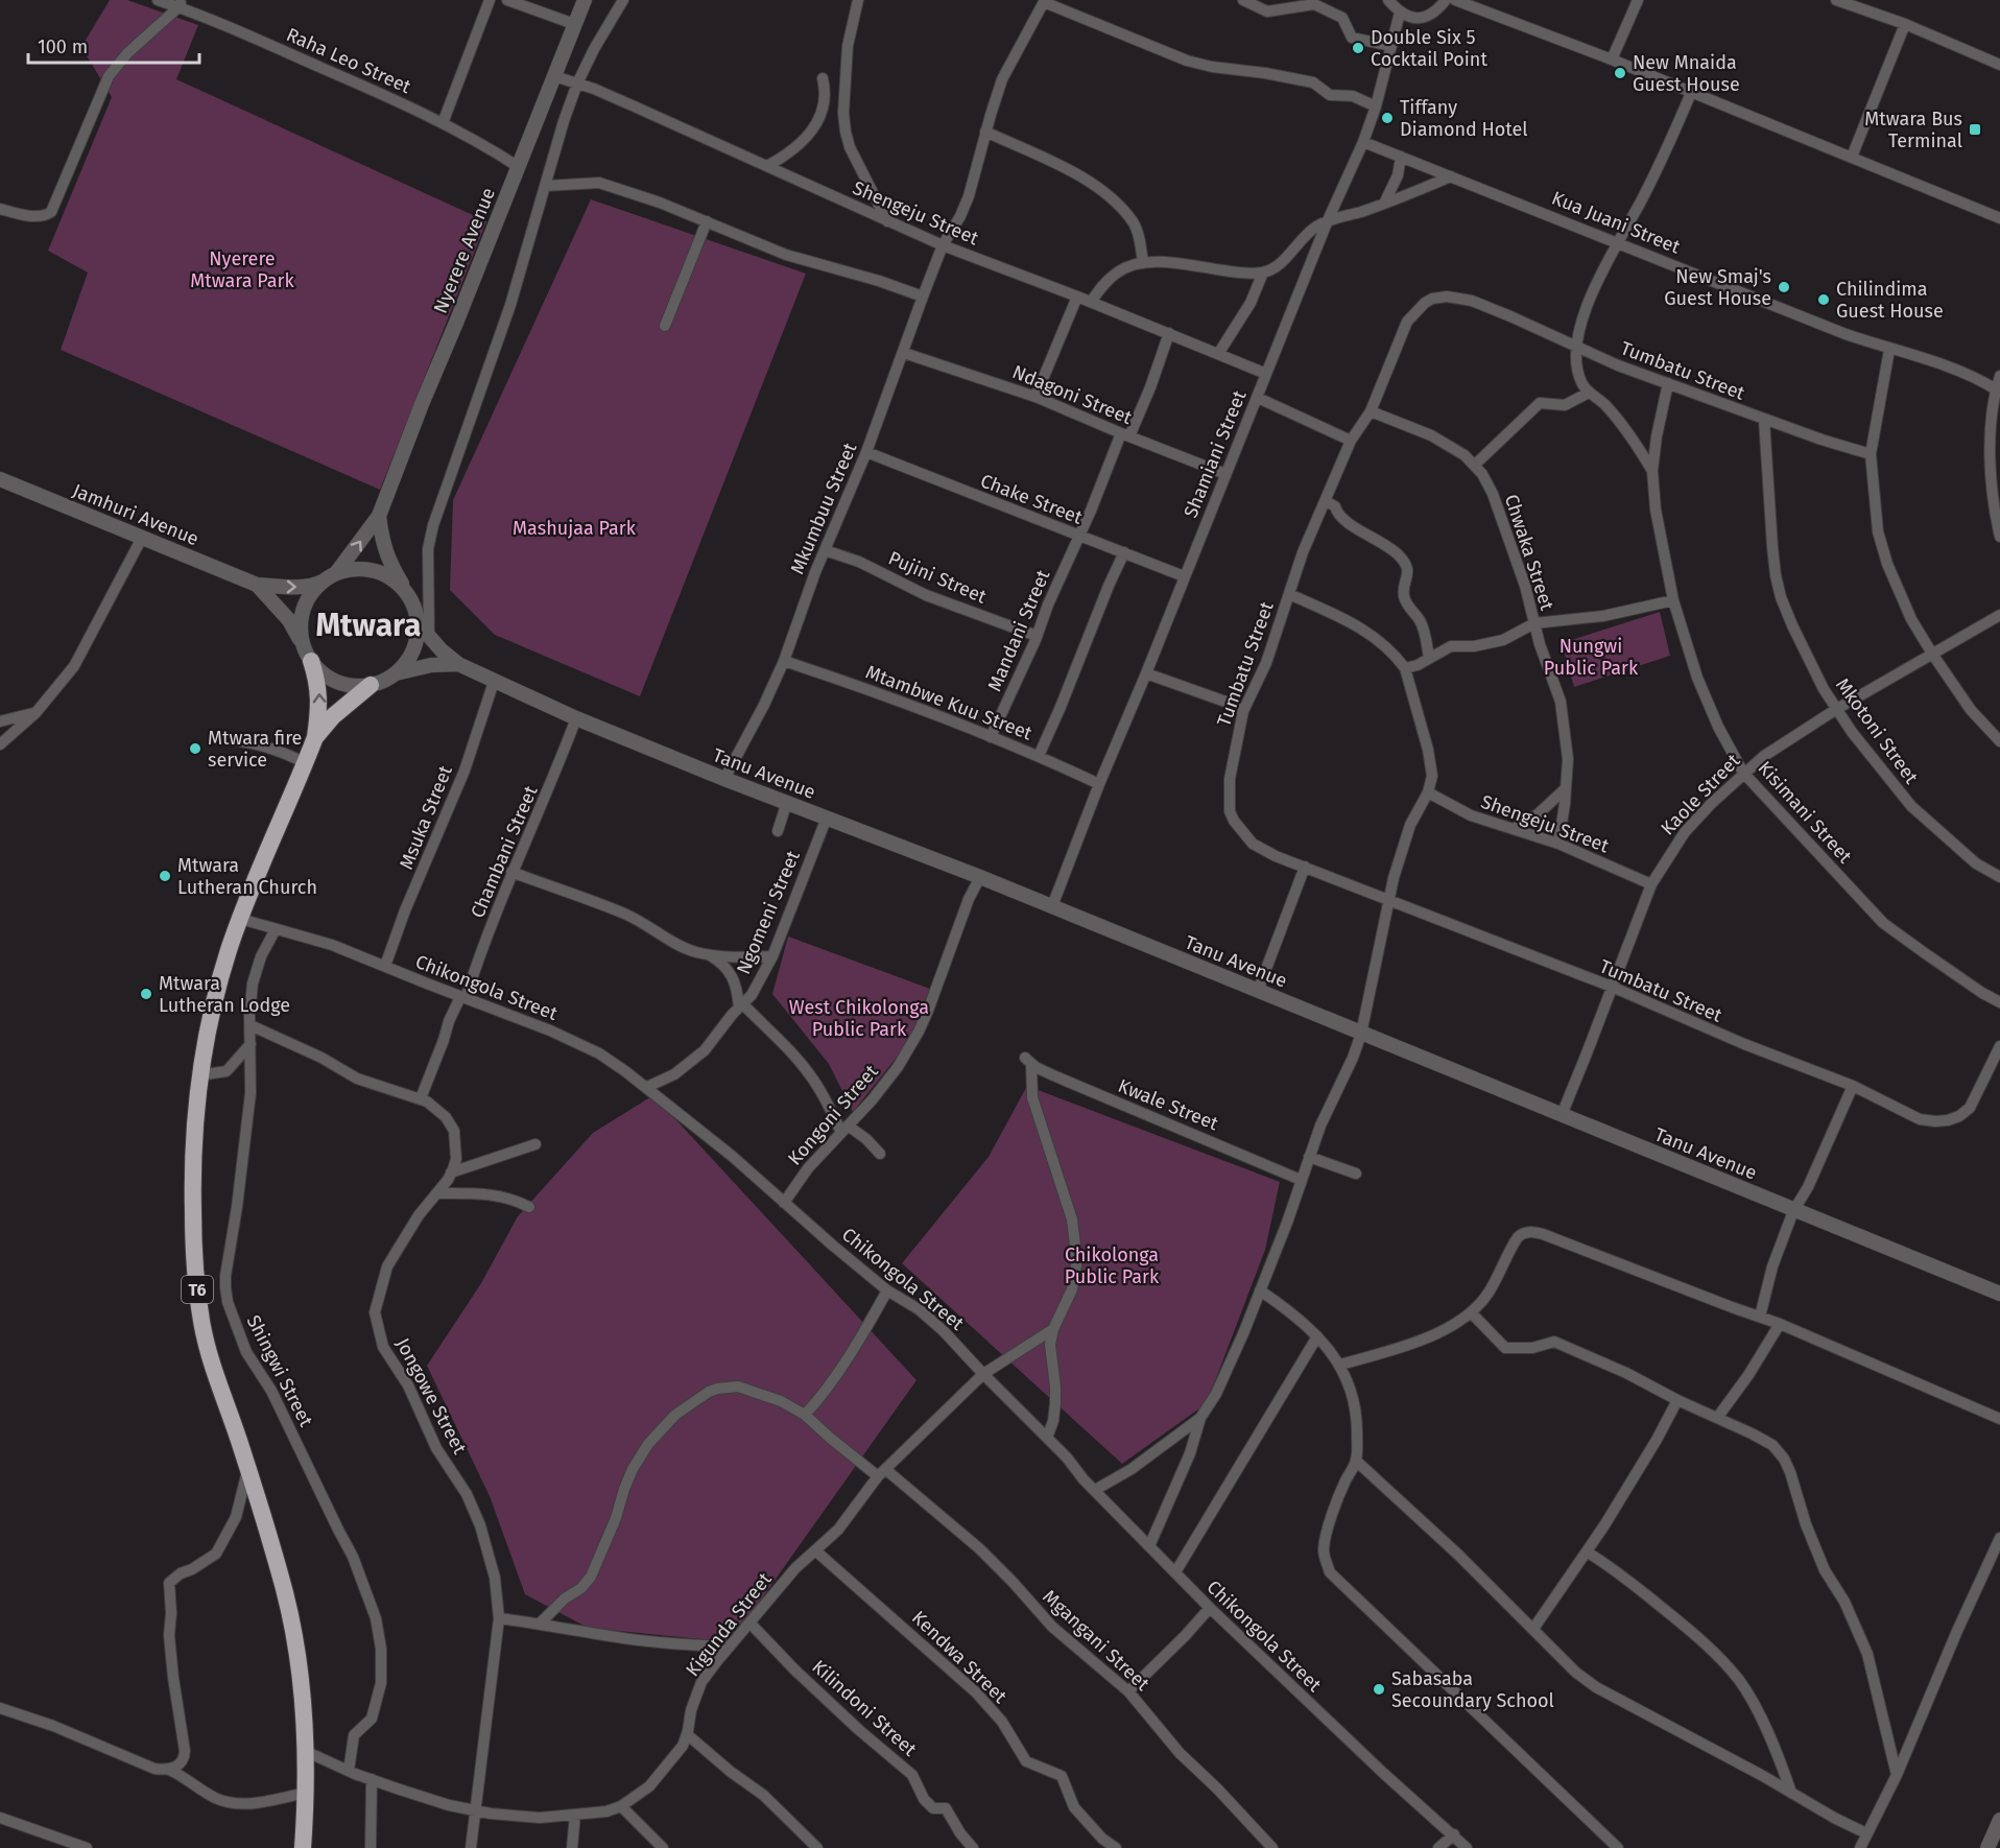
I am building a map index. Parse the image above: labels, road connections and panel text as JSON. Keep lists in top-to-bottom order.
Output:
{
  "streets": {
    "highway": ["T6"],
    "street": [
      "Raha Leo Street",
      "Shengeju Street",
      "Kua Juani Street",
      "Nyerere Avenue",
      "Tumbatu Street",
      "Ndagoni Street",
      "Shamiani Street",
      "Chake Street",
      "Mkumbuu Street",
      "Jamhuri Avenue",
      "Chwaka Street",
      "Pujini Street",
      "Mandani Street",
      "Mtambwe Kuu Street",
      "Mkotoni Street",
      "Tanu Avenue",
      "Kaole Street",
      "Kisimani Street",
      "Msuka Street",
      "Chambani Street",
      "Ngomeni Street",
      "Chikongola Street",
      "Kwale Street",
      "Kongoni Street",
      "Shingwi Street",
      "Jongowe Street",
      "Kigunda Street",
      "Mgangani Street",
      "Kendwa Street",
      "Kilindoni Street"
    ]
  },
  "crossings": [
    ["Raha Leo Street", "Nyerere Avenue"],
    ["Shengeju Street", "Nyerere Avenue"],
    ["Shengeju Street", "Shamiani Street"],
    ["Shengeju Street", "Mkumbuu Street"],
    ["Shengeju Street", "Chwaka Street"],
    ["Shengeju Street", "Mandani Street"],
    ["Shengeju Street", "Kaole Street"],
    ["Kua Juani Street", "Shamiani Street"],
    ["Kua Juani Street", "Kisimani Street"],
    ["Nyerere Avenue", "T6"],
    ["Tumbatu Street", "Chwaka Street"],
    ["Tumbatu Street", "Mkotoni Street"],
    ["Tumbatu Street", "Kaole Street"],
    ["Tumbatu Street", "Kisimani Street"],
    ["Ndagoni Street", "Shamiani Street"],
    ["Ndagoni Street", "Mkumbuu Street"],
    ["Ndagoni Street", "Mandani Street"],
    ["Shamiani Street", "Chake Street"],
    ["Shamiani Street", "Mtambwe Kuu Street"],
    ["Shamiani Street", "Tanu Avenue"],
    ["Chake Street", "Mkumbuu Street"],
    ["Chake Street", "Mandani Street"],
    ["Mkumbuu Street", "Pujini Street"],
    ["Mkumbuu Street", "Mtambwe Kuu Street"],
    ["Mkumbuu Street", "Tanu Avenue"],
    ["Pujini Street", "Mandani Street"],
    ["Mandani Street", "Mtambwe Kuu Street"],
    ["Mkotoni Street", "Kaole Street"],
    ["Tanu Avenue", "Kaole Street"],
    ["Tanu Avenue", "Msuka Street"],
    ["Tanu Avenue", "Chambani Street"],
    ["Tanu Avenue", "Ngomeni Street"],
    ["Tanu Avenue", "Kongoni Street"],
    ["Kaole Street", "Kisimani Street"],
    ["Msuka Street", "Chikongola Street"],
    ["Chambani Street", "Chikongola Street"],
    ["Chambani Street", "Jongowe Street"],
    ["Ngomeni Street", "Chikongola Street"],
    ["Chikongola Street", "Kongoni Street"],
    ["Chikongola Street", "T6"],
    ["Chikongola Street", "Shingwi Street"],
    ["Chikongola Street", "Kigunda Street"],
    ["Kwale Street", "Kigunda Street"],
    ["T6", "Kigunda Street"],
    ["Shingwi Street", "Jongowe Street"],
    ["Shingwi Street", "Kigunda Street"],
    ["Jongowe Street", "Kigunda Street"],
    ["Kigunda Street", "Mgangani Street"],
    ["Kigunda Street", "Kendwa Street"],
    ["Kigunda Street", "Kilindoni Street"]
  ],
  "districts": ["Mtwara"],
  "parks": [
    "Nyerere Mtwara Park",
    "Mashujaa Park",
    "Nungwi Public Park",
    "West Chikolonga Public Park",
    "Chikolonga Public Park"
  ],
  "places": {
    "other": [
      "Double Six 5 Cocktail Point",
      "New Mnaida Guest House",
      "Tiffany Diamond Hotel",
      "New Smaj's Guest House",
      "Chilindima Guest House",
      "Mtwara fire service",
      "Mtwara Lutheran Church",
      "Mtwara Lutheran Lodge",
      "Sabasaba Secoundary School"
    ],
    "transit": ["Mtwara Bus Terminal"]
  },
  "scale_bar": "100 m"
}
